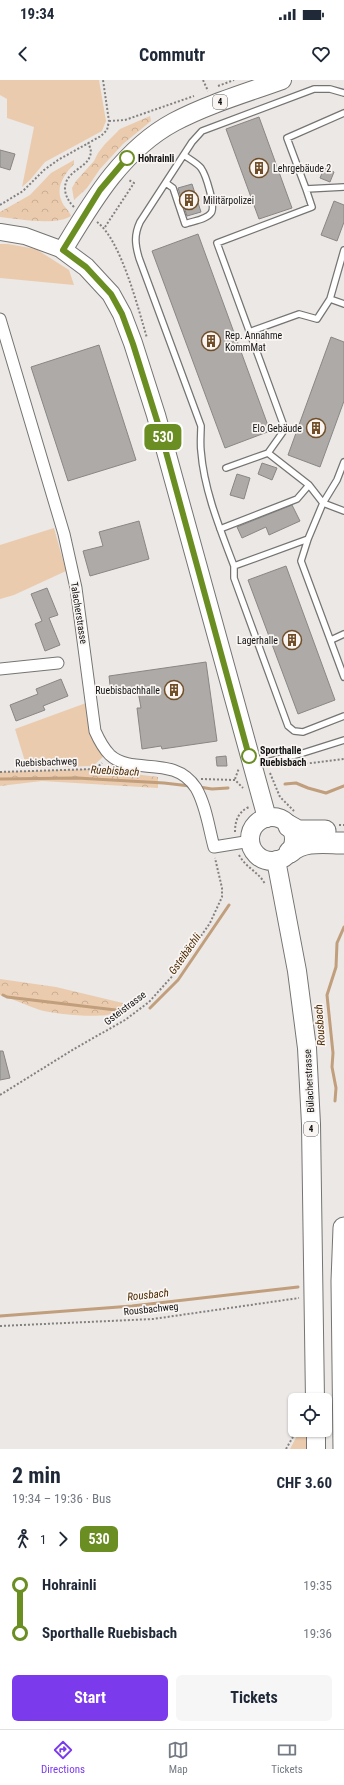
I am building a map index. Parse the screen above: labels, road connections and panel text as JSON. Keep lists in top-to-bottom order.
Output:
{
  "streets": {
    "main road": ["4", "Bülacherstrasse"],
    "street": ["Talacherstrasse"],
    "path": ["Ruebisbachweg", "Gsteistrasse", "Rousbachweg"]
  },
  "crossings": [
    ["Talacherstrasse", "Ruebisbachweg"]
  ],
  "water": ["Ruebisbach", "Gsteibächli", "Rousbach"],
  "places": {
    "other": ["Hohrainli", "Sporthalle Ruebisbach"],
    "building": [
      "Lehrgebäude 2",
      "Militärpolizei",
      "Rep. Annahme KommMat",
      "Elo Gebäude",
      "Lagerhalle",
      "Ruebisbachhalle"
    ]
  },
  "lines": ["bus line 530"],
  "page": {
    "status": "19:34",
    "header": "Commutr",
    "on_map": "530",
    "heading": ["2 min", "19:34 – 19:36 · Bus", "CHF 3.60"],
    "legs": ["1", "530"],
    "list": [
      {
        "name": "Hohrainli",
        "value": "19:35"
      },
      {
        "name": "Sporthalle Ruebisbach",
        "value": "19:36"
      }
    ],
    "buttons": ["Start", "Tickets"],
    "tabs": ["Directions", "Map", "Tickets"]
  }
}
